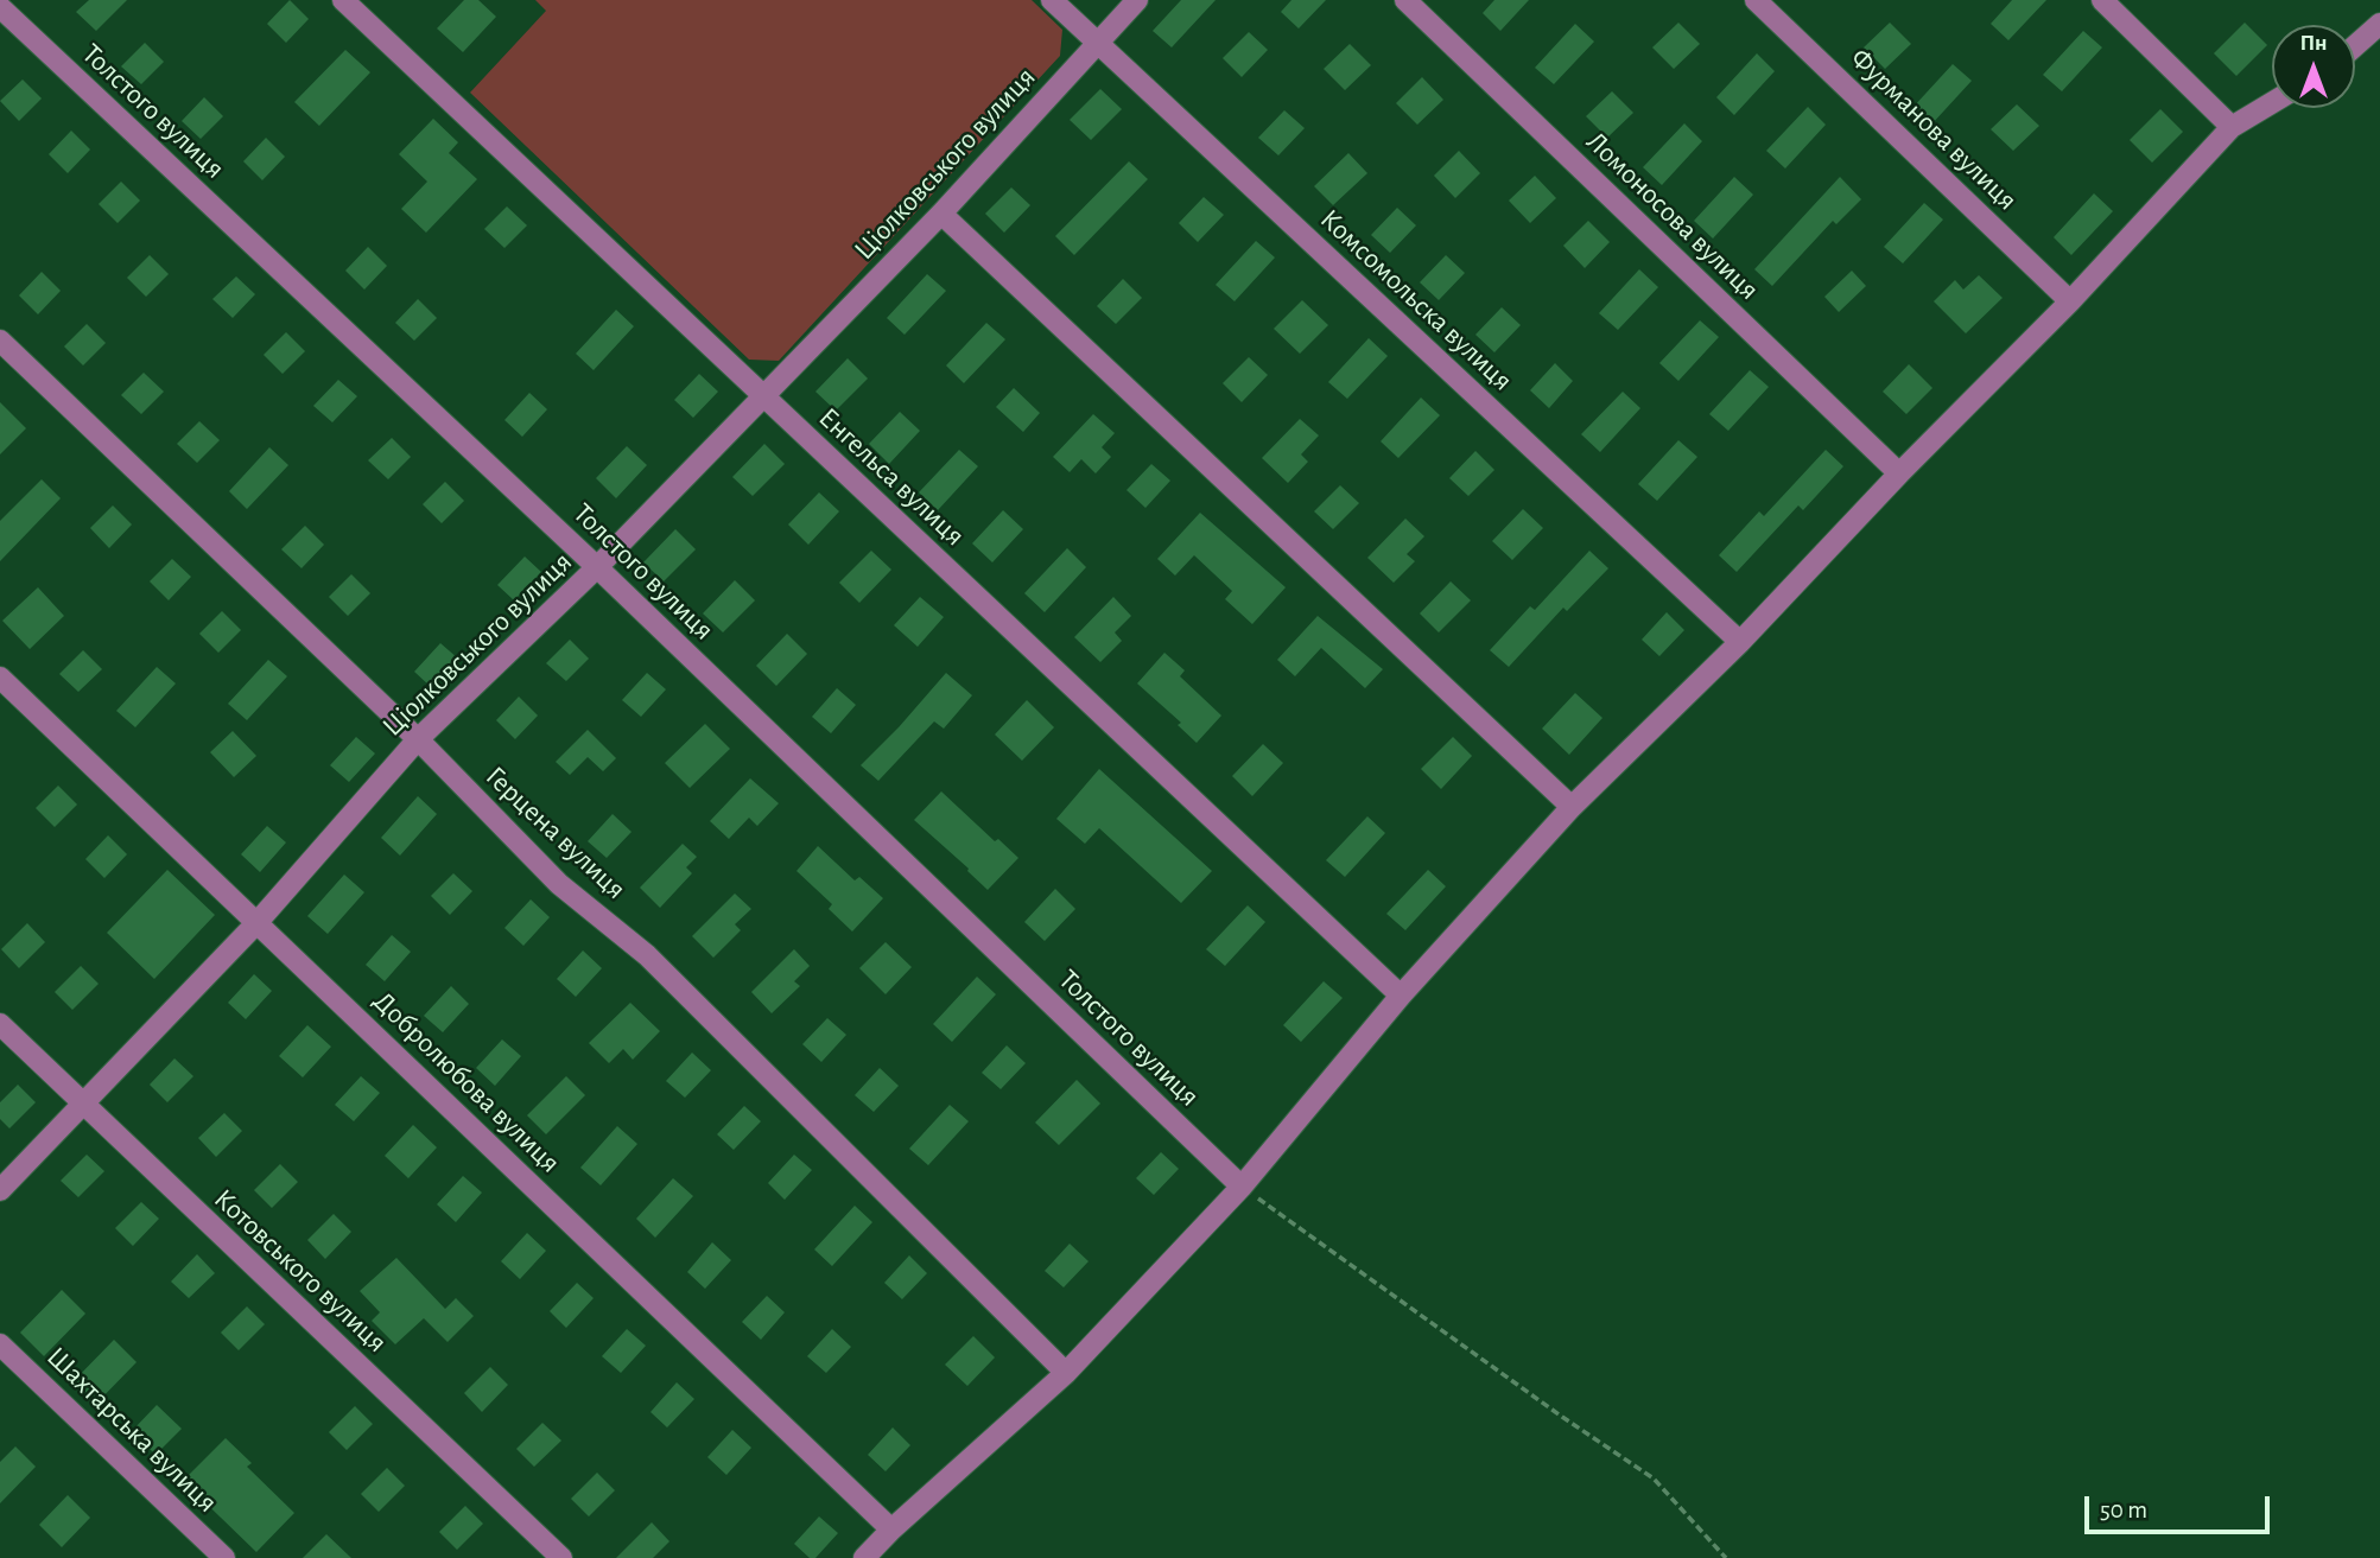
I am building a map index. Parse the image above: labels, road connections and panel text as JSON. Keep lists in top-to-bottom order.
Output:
{
  "streets": {
    "street": [
      "Толстого вулиця",
      "Фурманова вулиця",
      "Ціолковського вулиця",
      "Ломоносова вулиця",
      "Комсомольска вулиця",
      "Енгельса вулиця",
      "Герцена вулиця",
      "Добролюбова вулиця",
      "Котовського вулиця",
      "Шахтарська вулиця"
    ]
  },
  "crossings": [
    ["Толстого вулиця", "Ціолковського вулиця"],
    ["Ціолковського вулиця", "Комсомольска вулиця"],
    ["Ціолковського вулиця", "Енгельса вулиця"],
    ["Ціолковського вулиця", "Герцена вулиця"],
    ["Ціолковського вулиця", "Добролюбова вулиця"],
    ["Ціолковського вулиця", "Котовського вулиця"]
  ],
  "scale_bar": "50 m",
  "north": "top"
}
